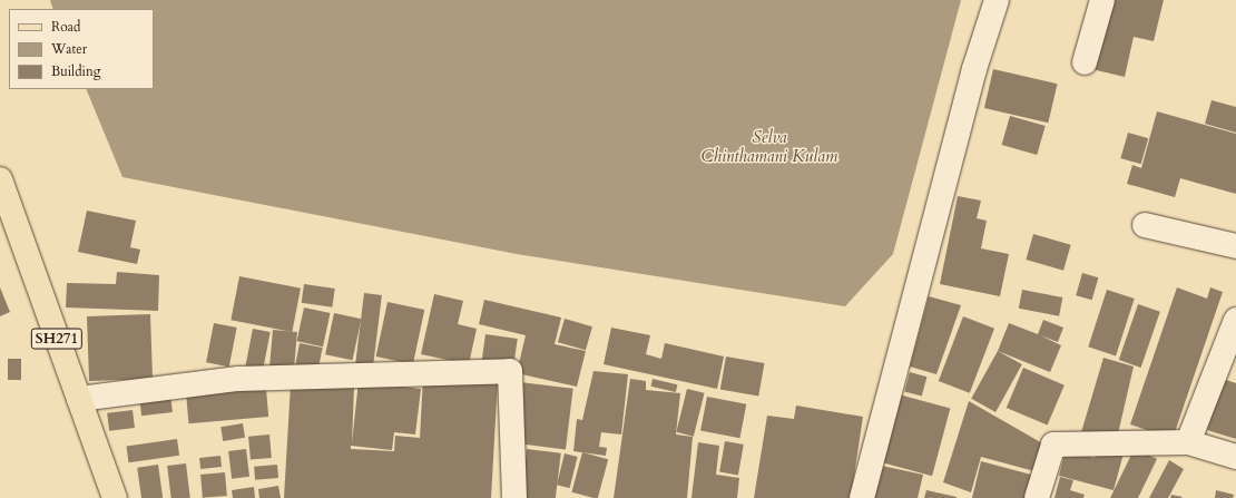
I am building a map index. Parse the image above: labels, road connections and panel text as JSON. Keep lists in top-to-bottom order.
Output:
{
  "streets": {
    "main road": ["SH271"]
  },
  "water": ["Selva Chinthamani Kulam"],
  "legend": ["Road", "Water", "Building"]
}
